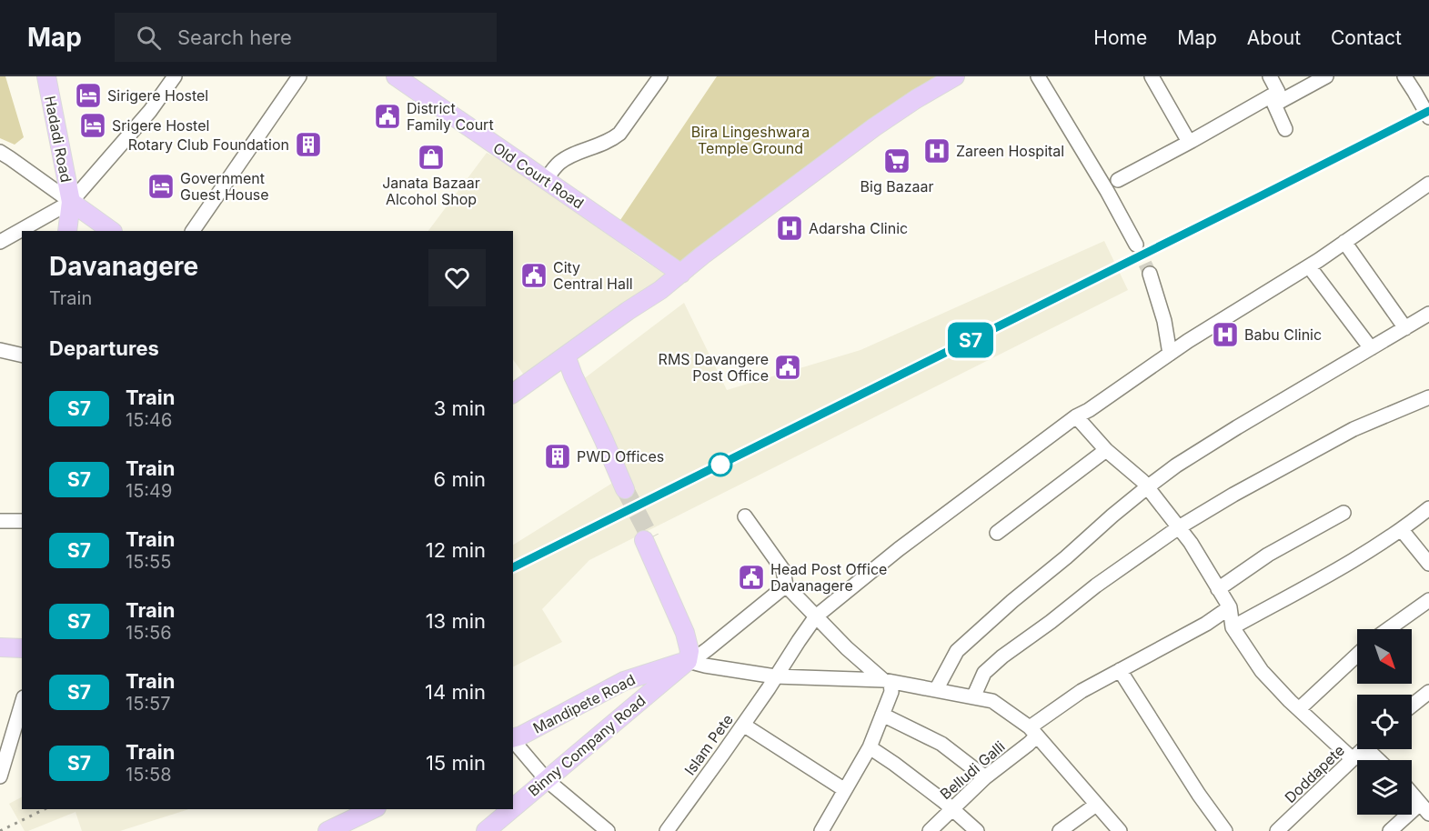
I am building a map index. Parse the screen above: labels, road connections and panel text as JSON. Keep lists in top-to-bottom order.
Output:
{
  "streets": {
    "main road": [
      "Hadadi Road",
      "Old Court Road",
      "Mandipete Road",
      "Binny Company Road"
    ],
    "street": ["Islam Pete", "Belludi Galli", "Doddapete"]
  },
  "crossings": [
    ["Mandipete Road", "Binny Company Road"]
  ],
  "parks": ["Bira Lingeshwara Temple Ground"],
  "places": {
    "hotel": ["Sirigere Hostel", "Srigere Hostel", "Government Guest House"],
    "public building": [
      "District Family Court",
      "City Central Hall",
      "RMS Davangere Post Office",
      "Head Post Office Davanagere"
    ],
    "building": ["Rotary Club Foundation", "PWD Offices"],
    "hospital": ["Zareen Hospital", "Adarsha Clinic", "Babu Clinic"],
    "shop": ["Janata Bazaar Alcohol Shop"],
    "supermarket": ["Big Bazaar"]
  },
  "north": "bottom right",
  "page": {
    "header": "Map",
    "search": "Search here",
    "nav": [
      "Home",
      "Map",
      "About",
      "Contact"
    ],
    "on_map": "S7",
    "heading": [
      ["Davanagere", "Train"],
      "Departures"
    ],
    "list": [
      {
        "mark": "S7",
        "name": "Train",
        "note": "15:46",
        "value": "3 min"
      },
      {
        "mark": "S7",
        "name": "Train",
        "note": "15:49",
        "value": "6 min"
      },
      {
        "mark": "S7",
        "name": "Train",
        "note": "15:55",
        "value": "12 min"
      },
      {
        "mark": "S7",
        "name": "Train",
        "note": "15:56",
        "value": "13 min"
      },
      {
        "mark": "S7",
        "name": "Train",
        "note": "15:57",
        "value": "14 min"
      },
      {
        "mark": "S7",
        "name": "Train",
        "note": "15:58",
        "value": "15 min"
      }
    ]
  }
}
